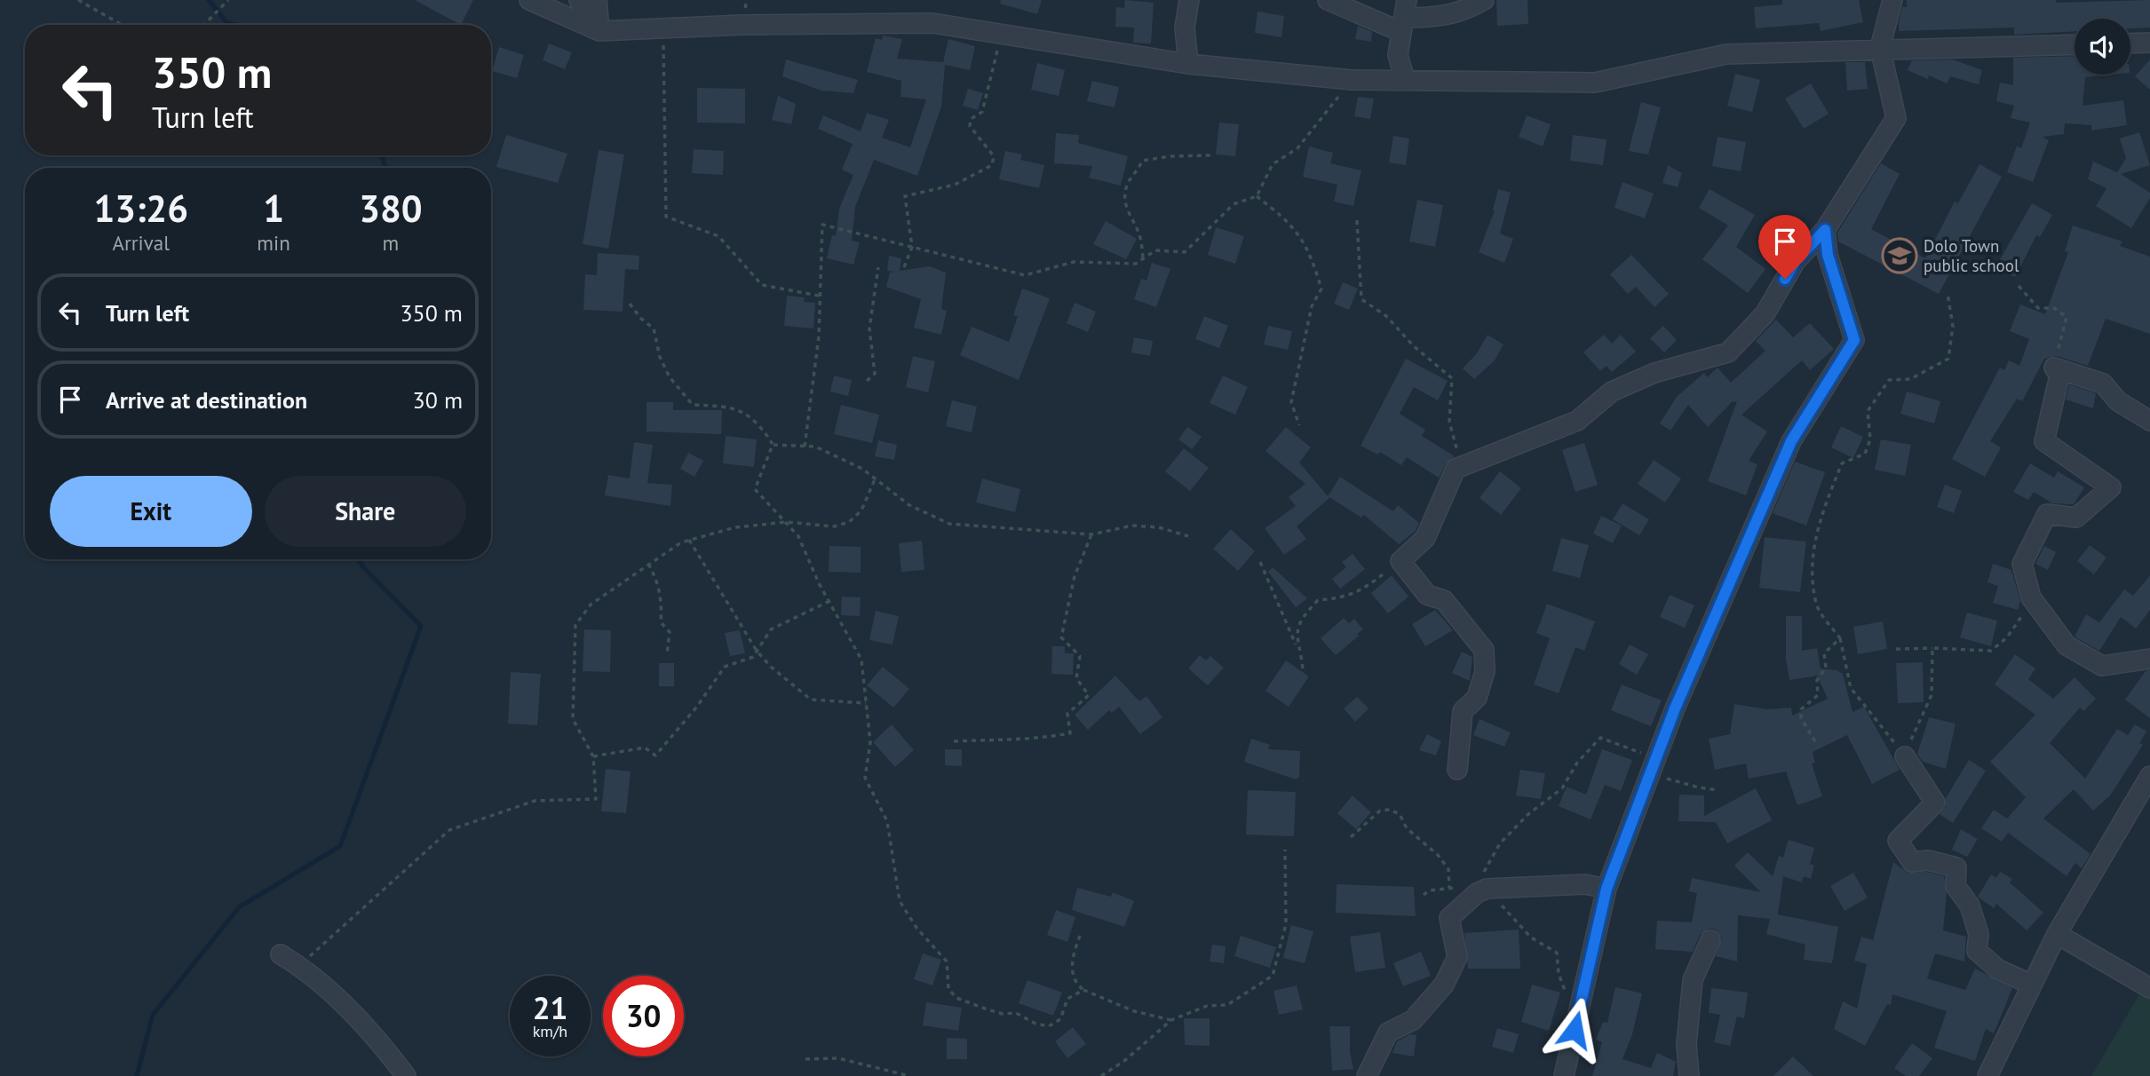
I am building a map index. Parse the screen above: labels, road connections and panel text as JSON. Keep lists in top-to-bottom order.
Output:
{
  "places": {
    "school or university": ["Dolo Town public school"]
  },
  "page": {
    "turn": ["350 m", "Turn left"],
    "eta": [
      "13:26",
      "Arrival",
      "1",
      "min",
      "380",
      "m"
    ],
    "list": [
      {
        "name": "Turn left",
        "value": "350 m"
      },
      {
        "name": "Arrive at destination",
        "value": "30 m"
      }
    ],
    "buttons": ["Exit", "Share"],
    "speed": "21 km/h",
    "limit": "30"
  }
}
